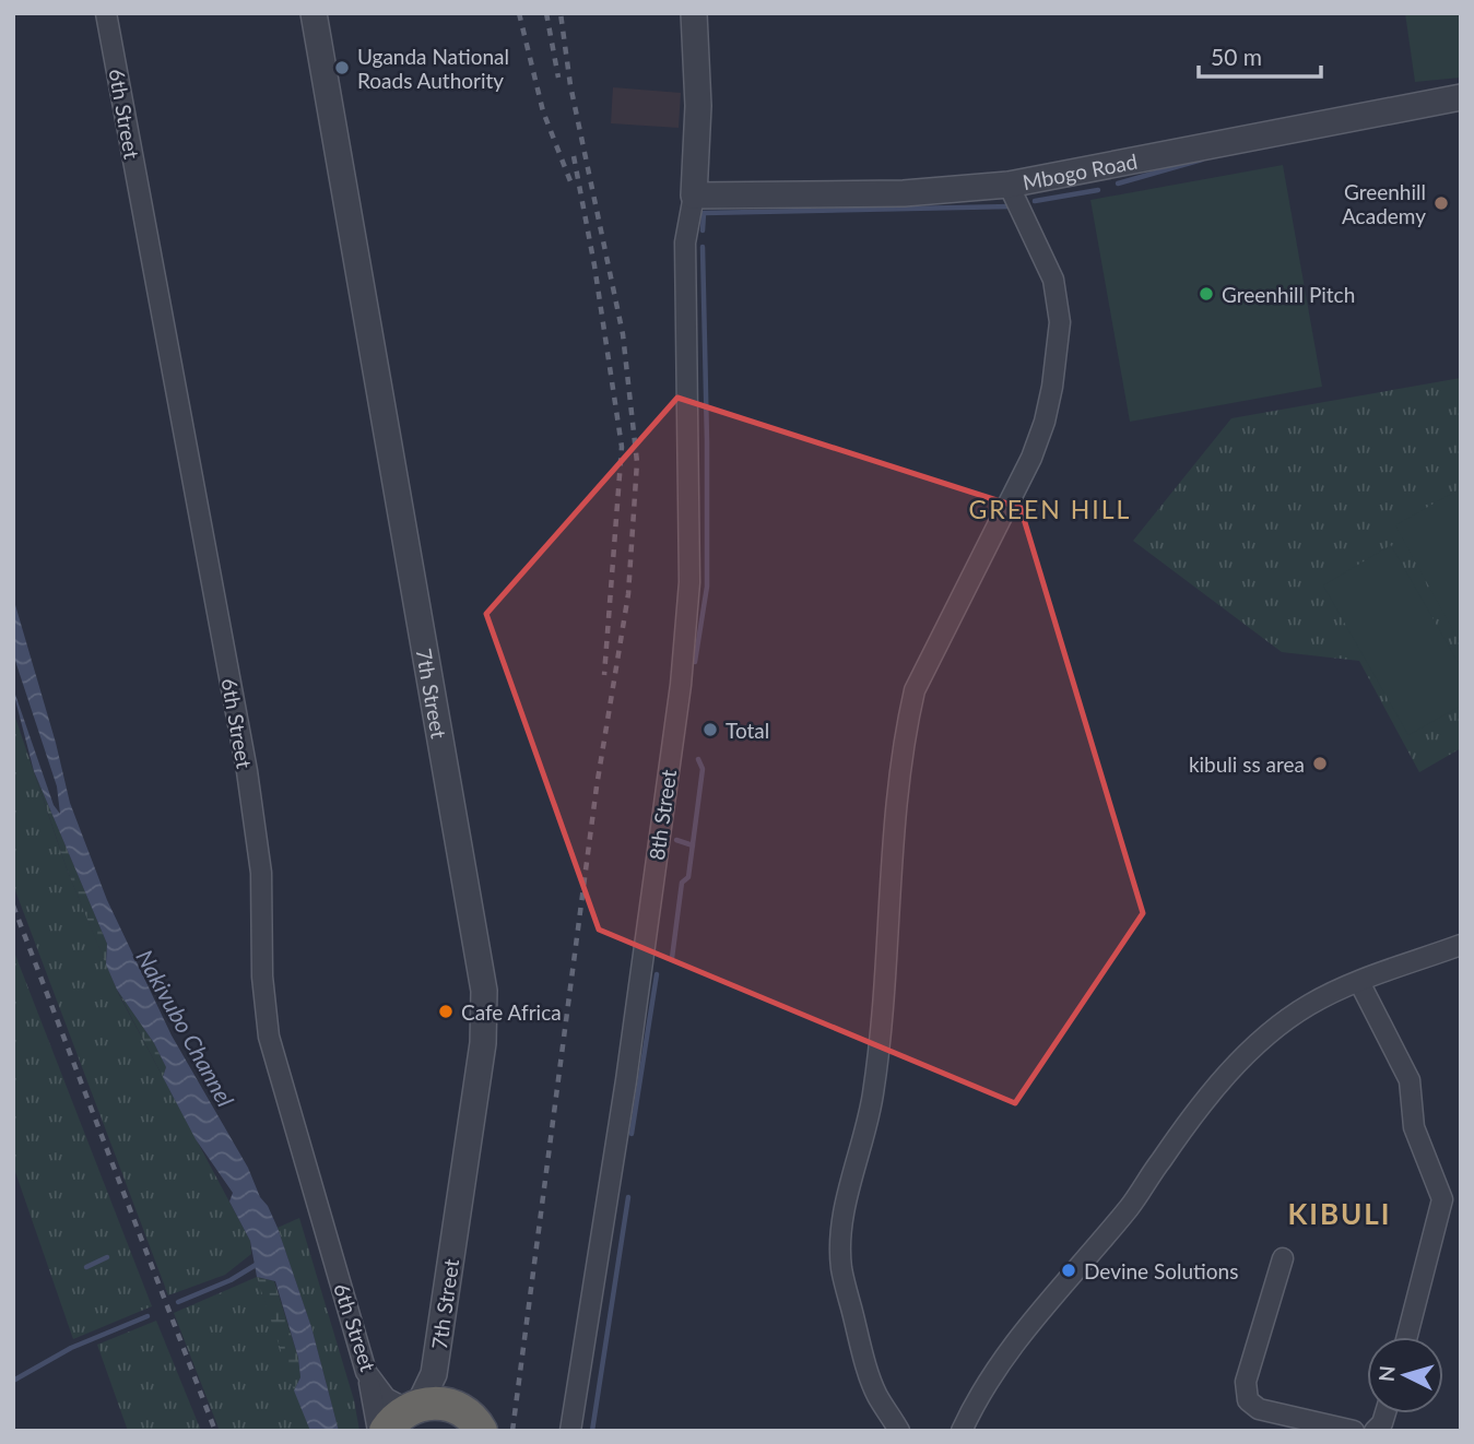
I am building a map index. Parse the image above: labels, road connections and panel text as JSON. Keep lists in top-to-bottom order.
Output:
{
  "streets": {
    "street": [
      "6th Street",
      "Mbogo Road",
      "7th Street",
      "8th Street"
    ]
  },
  "crossings": [
    ["6th Street", "7th Street"],
    ["Mbogo Road", "8th Street"]
  ],
  "districts": ["GREEN HILL", "KIBULI"],
  "water": ["Nakivubo Channel"],
  "places": [
    "Uganda National Roads Authority",
    "Greenhill Academy",
    "Greenhill Pitch",
    "Total",
    "kibuli ss area",
    "Cafe Africa",
    "Devine Solutions"
  ],
  "scale_bar": "50 m",
  "north": "left"
}
